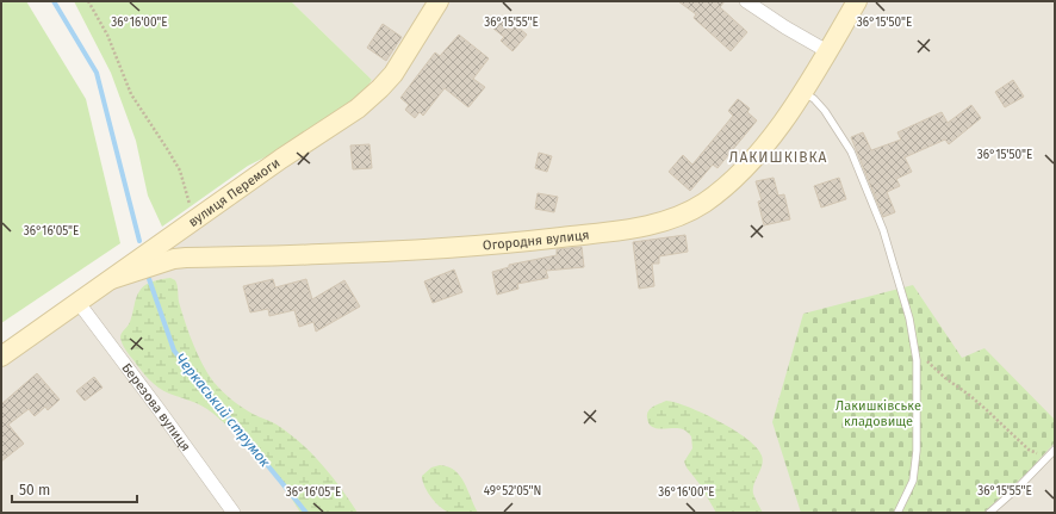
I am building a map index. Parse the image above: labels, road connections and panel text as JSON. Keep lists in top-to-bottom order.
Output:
{
  "streets": {
    "street": ["вулиця Перемоги", "Огородня вулиця", "Березова вулиця"]
  },
  "crossings": [
    ["вулиця Перемоги", "Огородня вулиця"],
    ["вулиця Перемоги", "Березова вулиця"]
  ],
  "districts": ["ЛАКИШКІВКА"],
  "water": ["Черкаський струмок"],
  "parks": ["Лакишківське кладовище"],
  "scale_bar": "50 m",
  "coordinates": [
    "36°15'50\"E",
    "36°16'00\"E",
    "36°15'55\"E",
    "36°16'05\"E",
    "49°52'05\"N"
  ]
}
